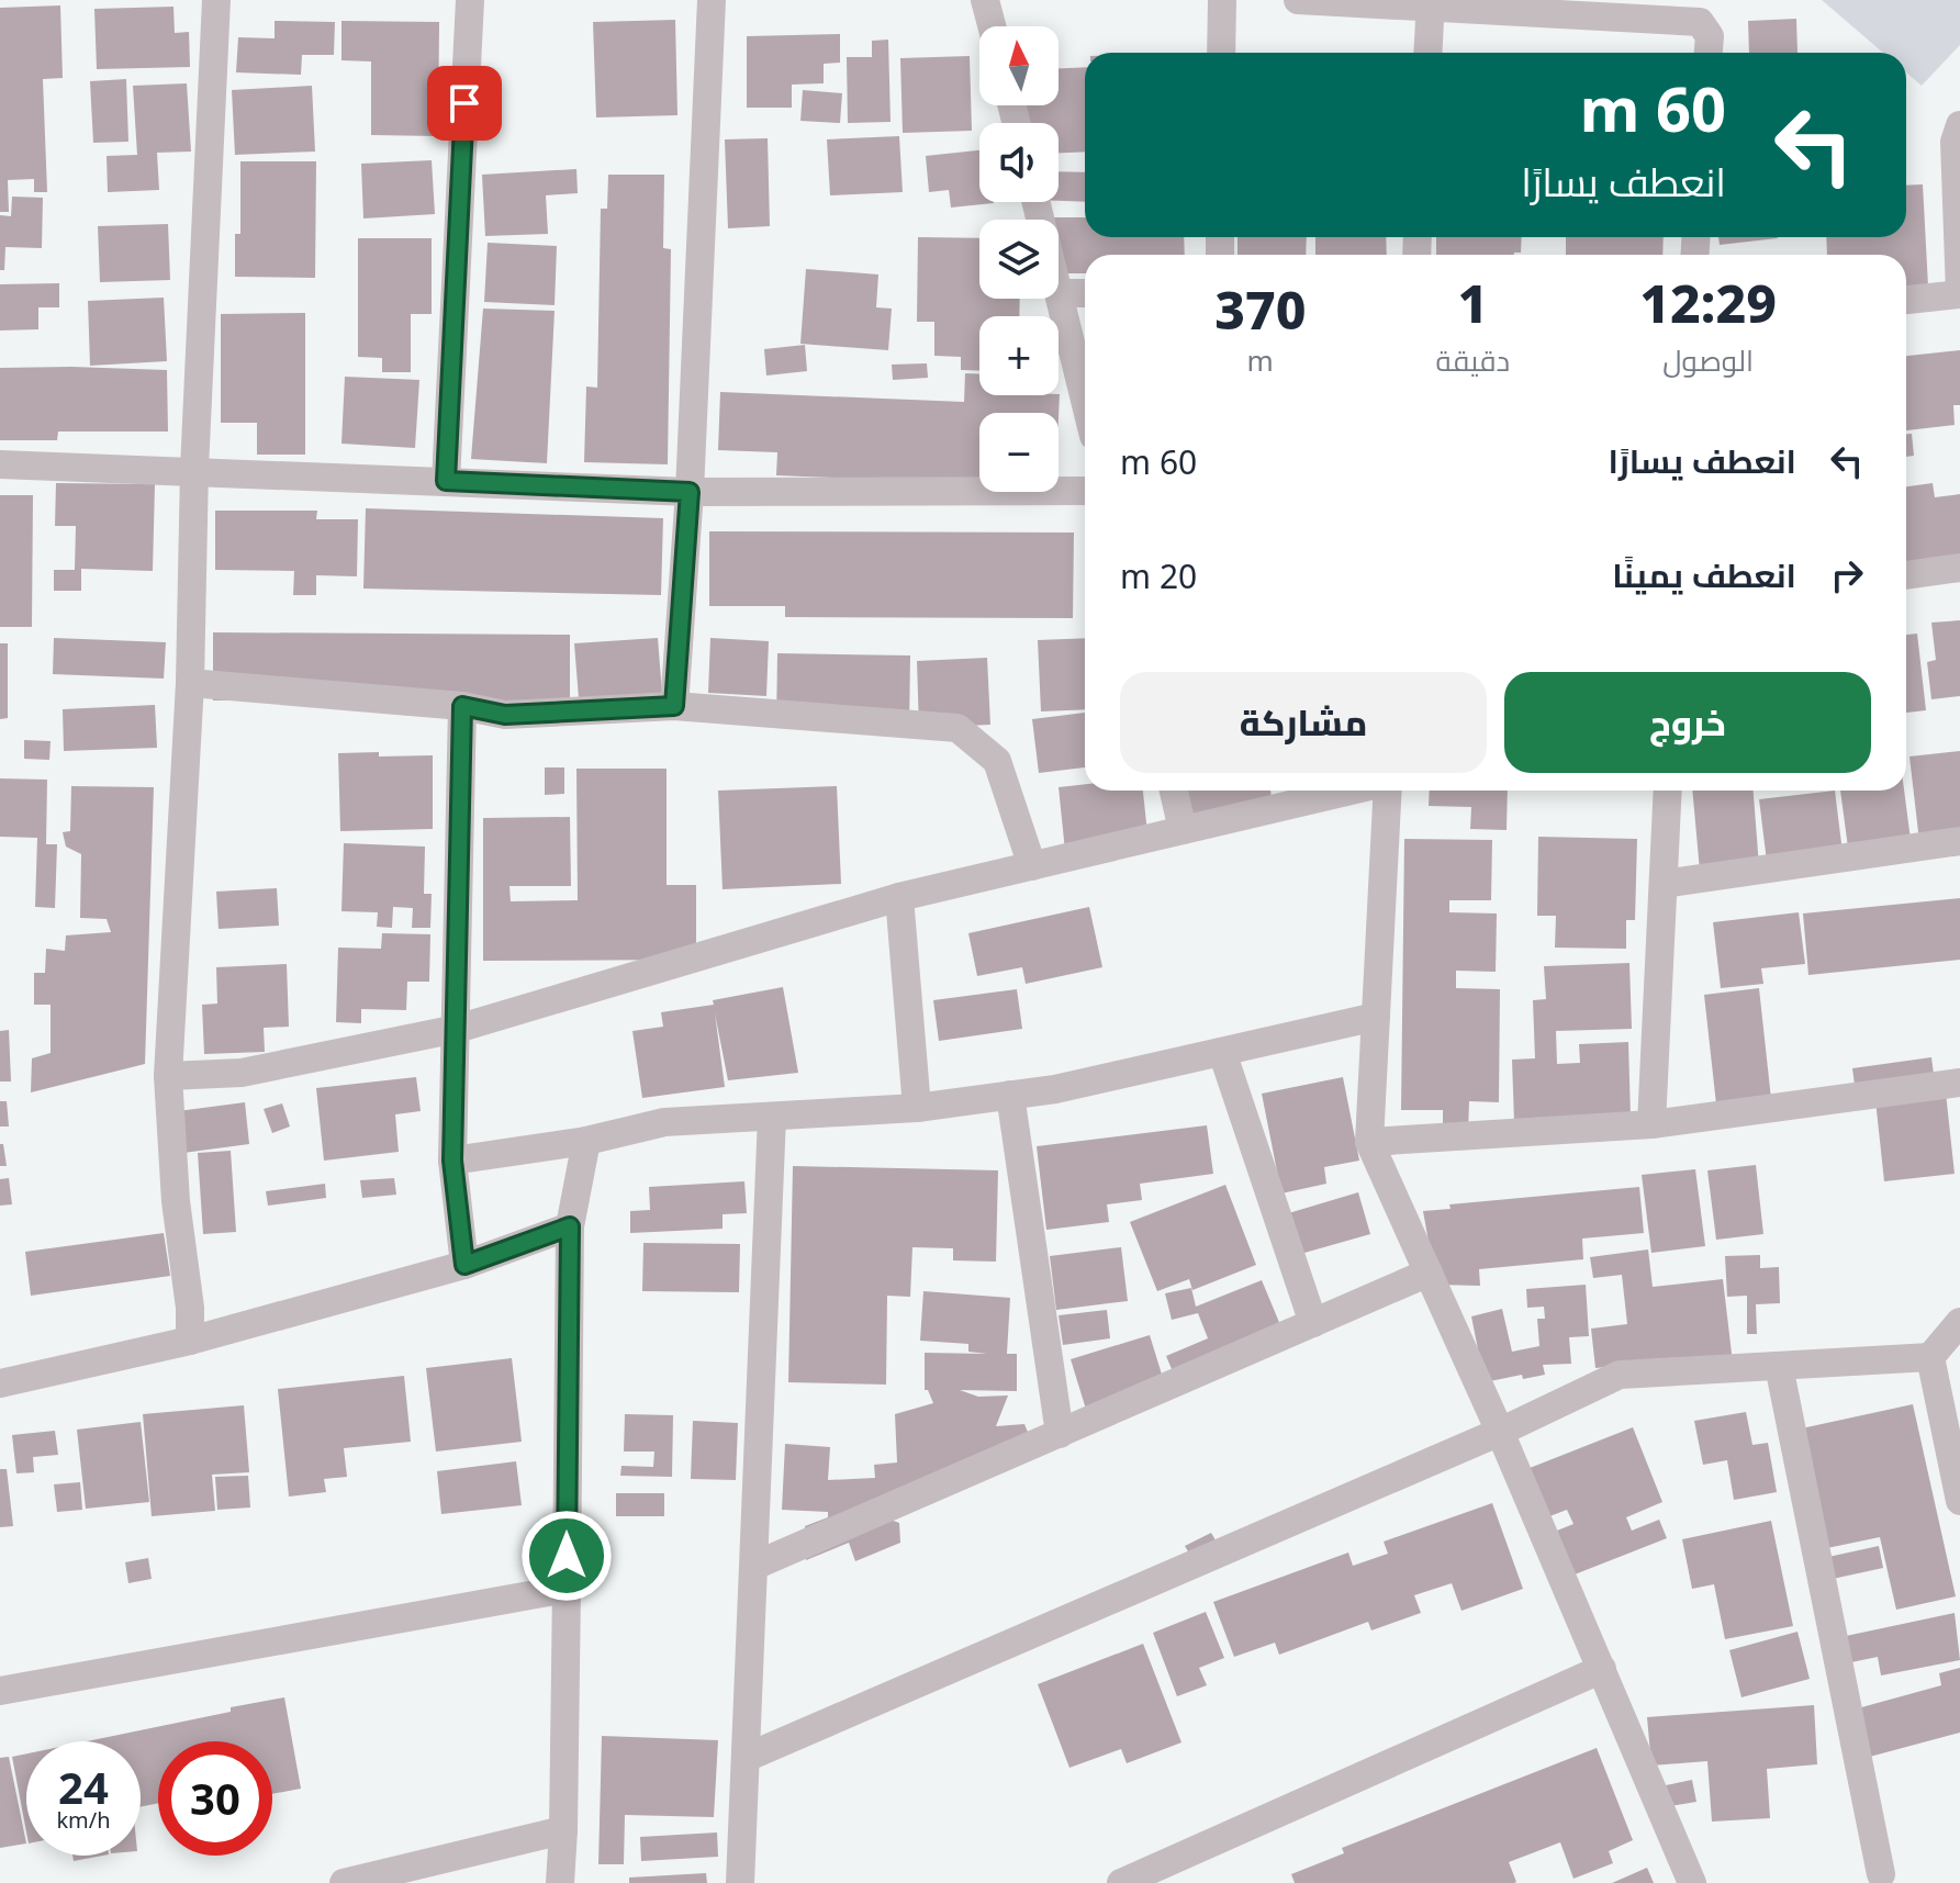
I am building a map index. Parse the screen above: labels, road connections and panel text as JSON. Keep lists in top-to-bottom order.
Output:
{
  "north": "top",
  "page": {
    "map_buttons": ["+", "−"],
    "turn": ["60 m", "انعطف يسارًا"],
    "eta": [
      "12:29",
      "الوصول",
      "1",
      "دقيقة",
      "370",
      "m"
    ],
    "list": [
      {
        "name": "انعطف يسارًا",
        "value": "60 m"
      },
      {
        "name": "انعطف يمينًا",
        "value": "20 m"
      }
    ],
    "buttons": ["خروج", "مشاركة"],
    "speed": "24 km/h",
    "limit": "30"
  }
}
